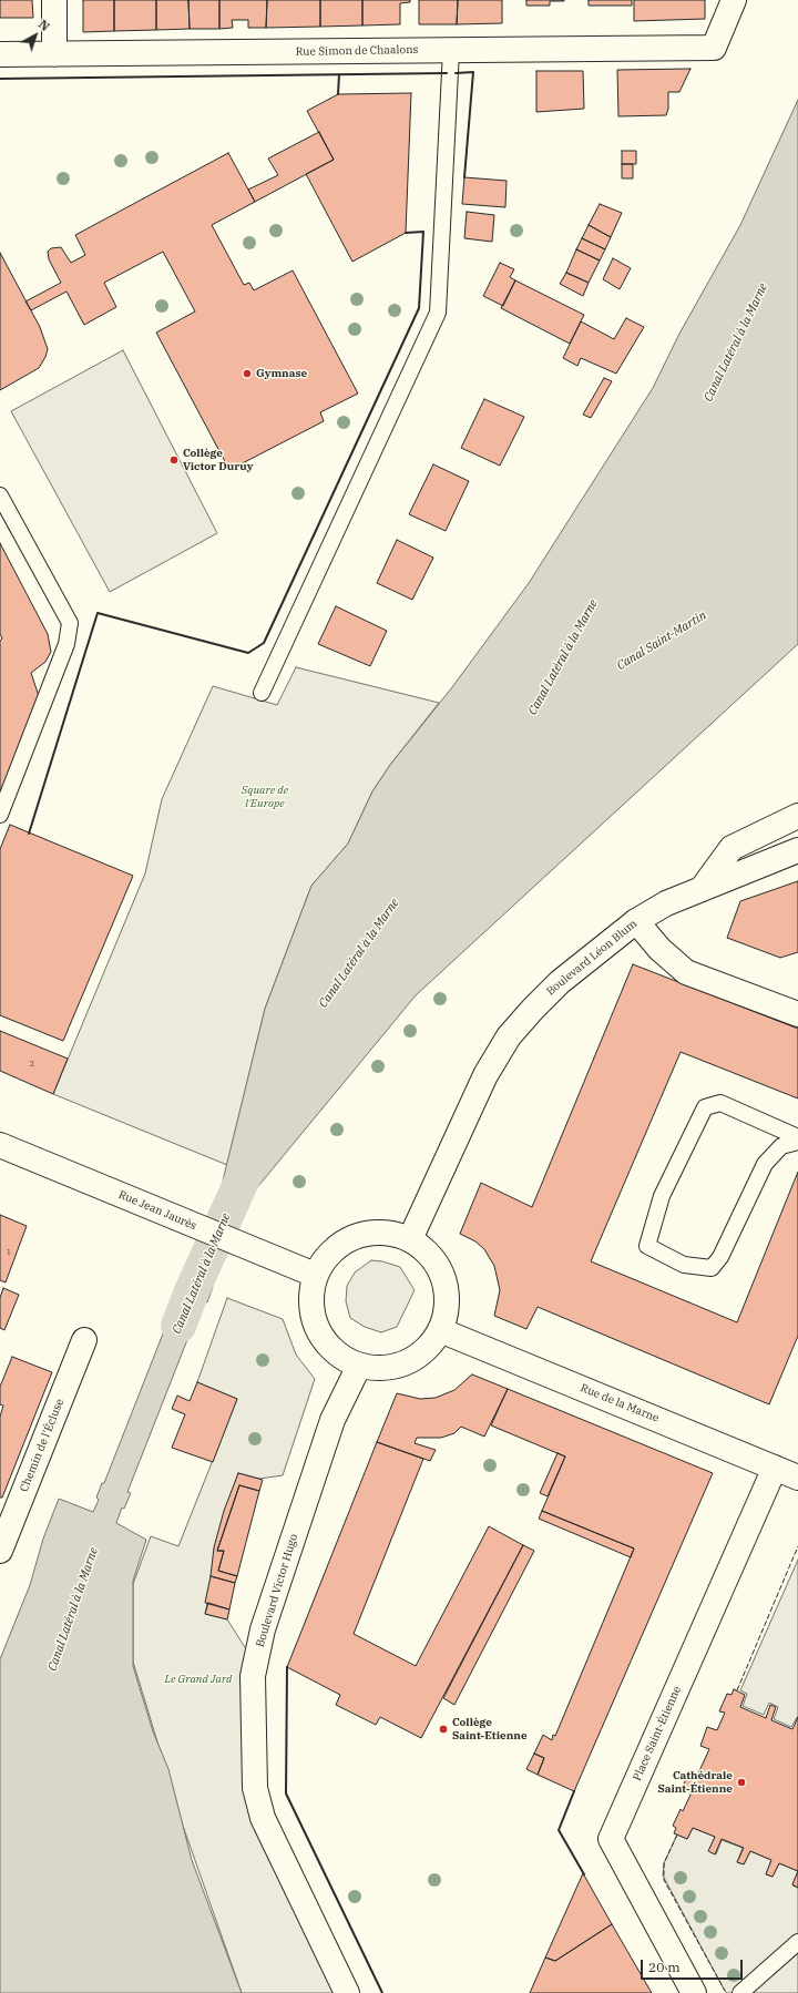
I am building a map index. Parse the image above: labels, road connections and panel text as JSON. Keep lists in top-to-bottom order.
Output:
{
  "streets": {
    "street": [
      "Rue Simon de Chaalons",
      "Boulevard Léon Blum",
      "Rue Jean Jaurès",
      "Rue de la Marne",
      "Chemin de l'Écluse",
      "Boulevard Victor Hugo",
      "Place Saint-Étienne"
    ]
  },
  "crossings": [
    ["Boulevard Léon Blum", "Rue Jean Jaurès"],
    ["Boulevard Léon Blum", "Rue de la Marne"],
    ["Boulevard Léon Blum", "Boulevard Victor Hugo"],
    ["Rue Jean Jaurès", "Rue de la Marne"],
    ["Rue Jean Jaurès", "Boulevard Victor Hugo"],
    ["Rue de la Marne", "Boulevard Victor Hugo"],
    ["Rue de la Marne", "Place Saint-Étienne"]
  ],
  "water": ["Canal Latéral à la Marne", "Canal Saint-Martin"],
  "parks": ["Square de l'Europe", "Le Grand Jard"],
  "places": [
    "Gymnase",
    "Collège Victor Duruy",
    "Collège Saint-Etienne",
    "Cathédrale Saint-Étienne"
  ],
  "house_numbers": ["2", "1"],
  "scale_bar": "20 m",
  "north": "top right"
}
